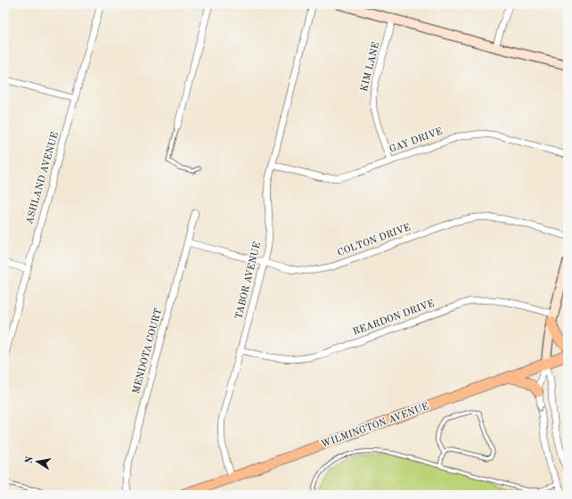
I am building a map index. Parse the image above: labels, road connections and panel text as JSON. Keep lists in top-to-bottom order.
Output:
{
  "streets": {
    "main road": ["WILMINGTON AVENUE"],
    "street": [
      "KIM LANE",
      "GAY DRIVE",
      "ASHLAND AVENUE",
      "COLTON DRIVE",
      "TABOR AVENUE",
      "REARDON DRIVE",
      "MENDOTA COURT"
    ]
  },
  "crossings": [
    ["KIM LANE", "GAY DRIVE"],
    ["GAY DRIVE", "TABOR AVENUE"],
    ["COLTON DRIVE", "TABOR AVENUE"],
    ["COLTON DRIVE", "MENDOTA COURT"],
    ["TABOR AVENUE", "REARDON DRIVE"],
    ["TABOR AVENUE", "WILMINGTON AVENUE"]
  ],
  "north": "left"
}
